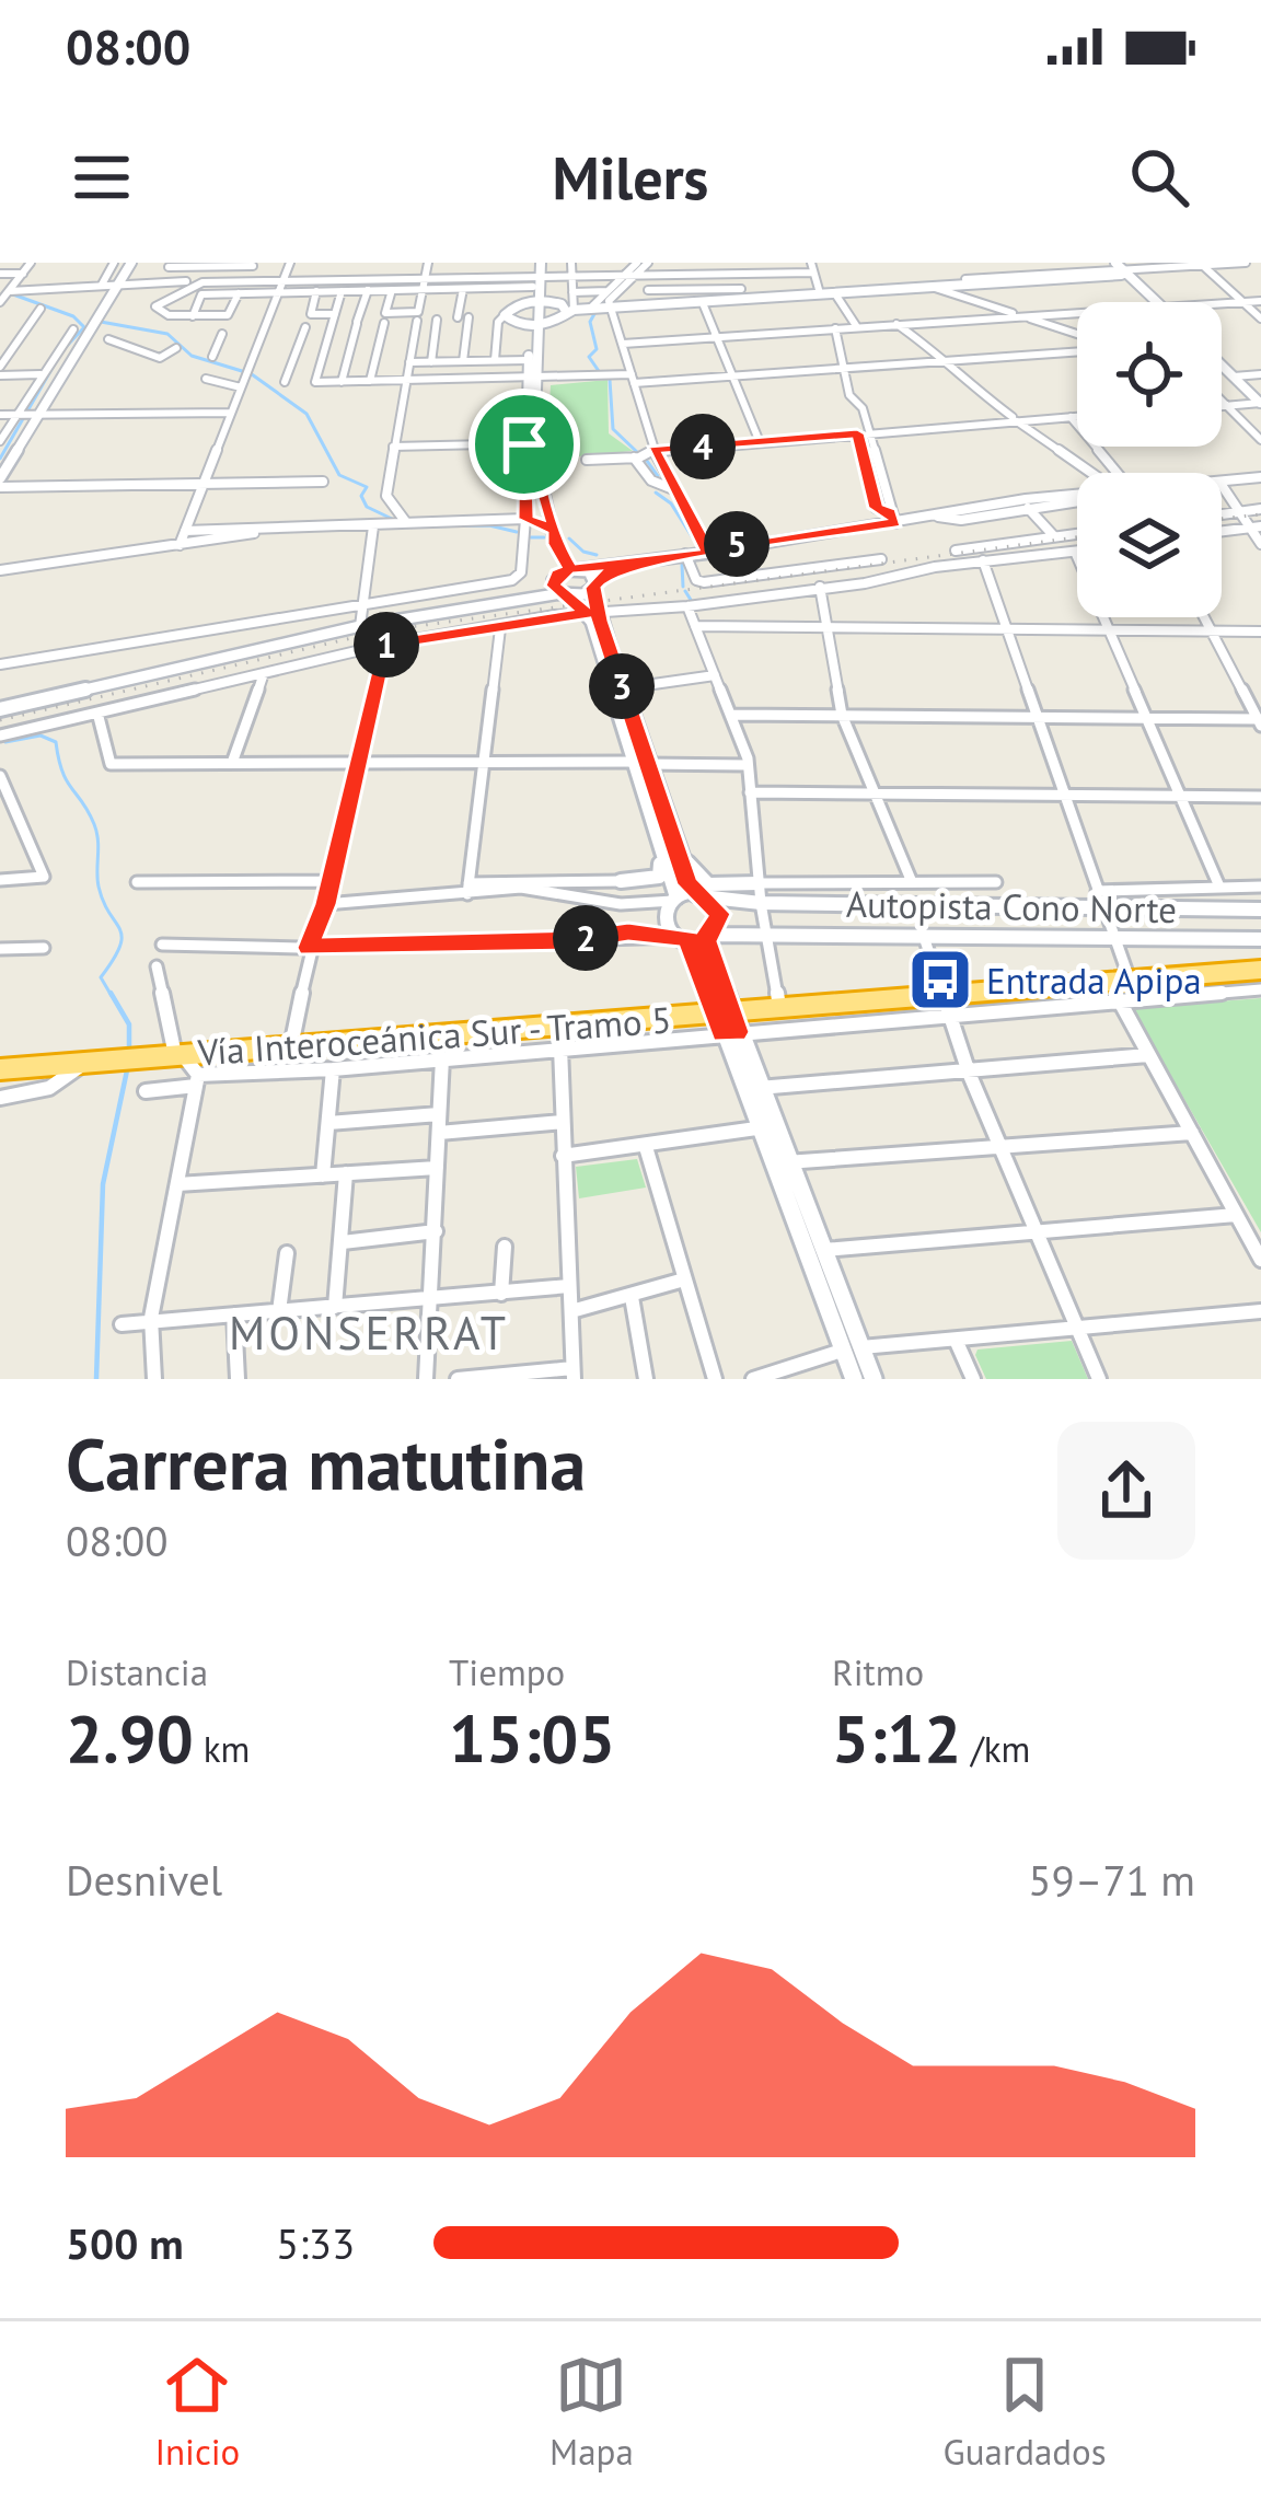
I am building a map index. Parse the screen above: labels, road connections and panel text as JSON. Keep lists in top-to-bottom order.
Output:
{
  "streets": {
    "highway": ["Vía Interoceánica Sur - Tramo 5"],
    "street": ["Autopista Cono Norte"]
  },
  "districts": ["MONSERRAT"],
  "places": {
    "bus stop": ["Entrada Apipa"]
  },
  "page": {
    "status": "08:00",
    "header": "Milers",
    "pins": [
      "4",
      "5",
      "1",
      "3",
      "2"
    ],
    "heading": ["Carrera matutina", "08:00"],
    "stats": [
      ["Distancia", "2.90 km"],
      ["Tiempo", "15:05"],
      ["Ritmo", "5:12 /km"]
    ],
    "chart": ["Desnivel", "59–71 m"],
    "list": [
      {
        "name": "500 m",
        "note": "5:33"
      }
    ],
    "tabs": ["Inicio", "Mapa", "Guardados"]
  }
}
